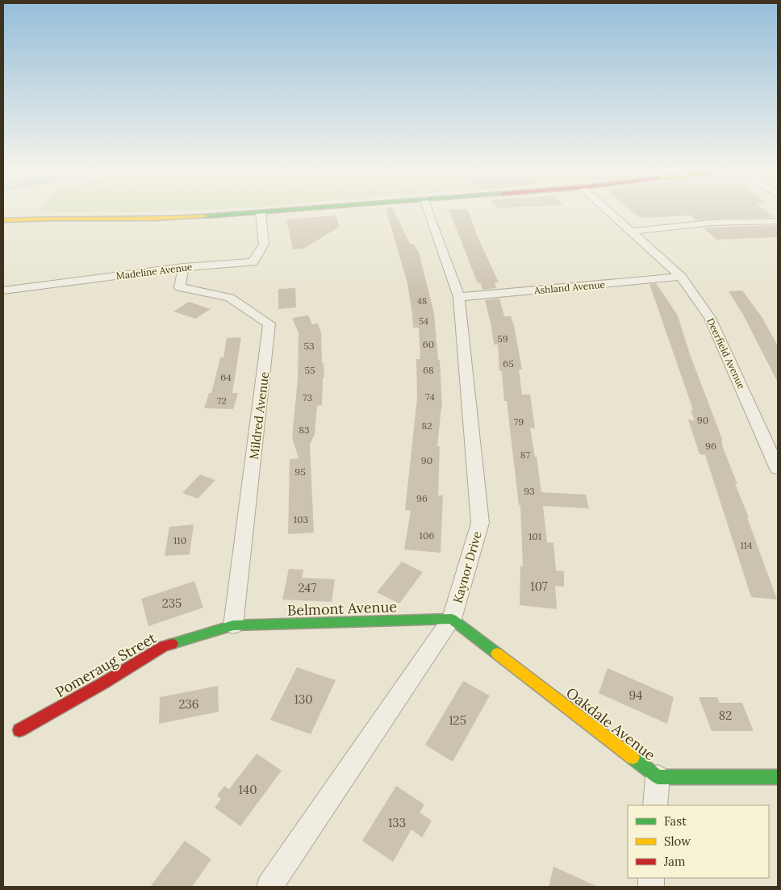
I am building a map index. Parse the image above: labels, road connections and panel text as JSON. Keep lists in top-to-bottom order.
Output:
{
  "streets": {
    "main road": ["Belmont Avenue", "Pomeraug Street", "Oakdale Avenue"],
    "street": [
      "Madeline Avenue",
      "Ashland Avenue",
      "Deerfield Avenue",
      "Mildred Avenue",
      "Kaynor Drive"
    ]
  },
  "crossings": [
    ["Madeline Avenue", "Mildred Avenue"],
    ["Ashland Avenue", "Deerfield Avenue"],
    ["Ashland Avenue", "Kaynor Drive"],
    ["Mildred Avenue", "Belmont Avenue"],
    ["Mildred Avenue", "Pomeraug Street"],
    ["Kaynor Drive", "Belmont Avenue"],
    ["Kaynor Drive", "Oakdale Avenue"],
    ["Belmont Avenue", "Pomeraug Street"],
    ["Belmont Avenue", "Oakdale Avenue"]
  ],
  "house_numbers": [
    "48",
    "54",
    "59",
    "60",
    "53",
    "65",
    "55",
    "68",
    "64",
    "74",
    "73",
    "72",
    "90",
    "79",
    "82",
    "83",
    "96",
    "87",
    "90",
    "95",
    "93",
    "96",
    "103",
    "106",
    "101",
    "110",
    "114",
    "107",
    "247",
    "235",
    "94",
    "130",
    "236",
    "82",
    "125",
    "140",
    "133"
  ],
  "legend": ["Fast", "Slow", "Jam"]
}
